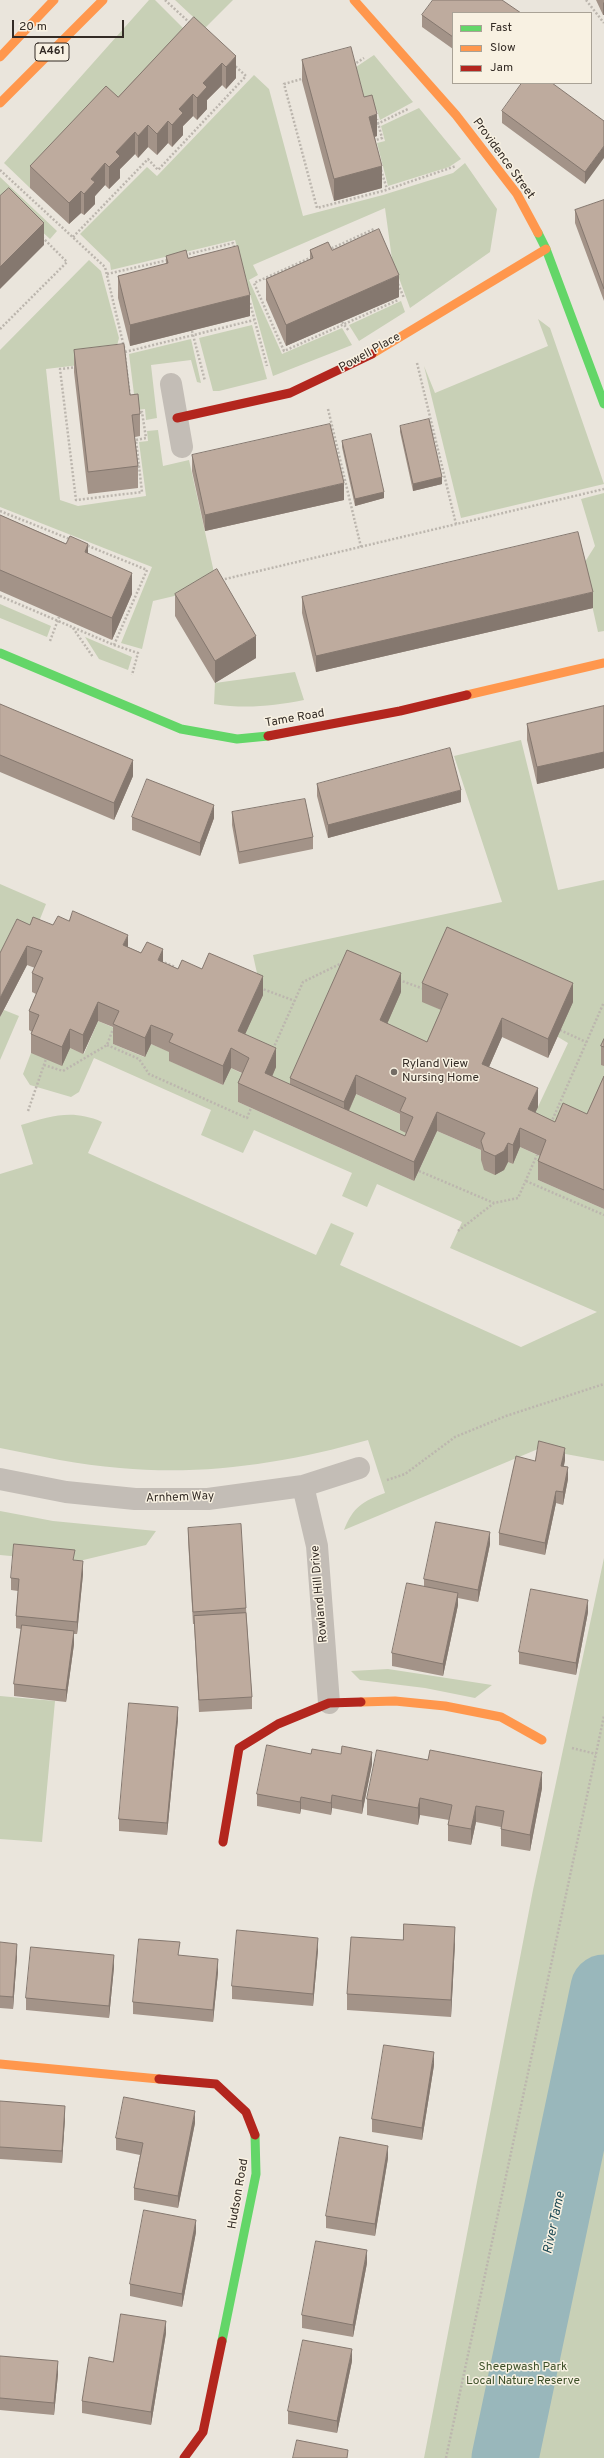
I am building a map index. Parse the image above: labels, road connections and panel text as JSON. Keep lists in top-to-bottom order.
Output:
{
  "streets": {
    "main road": [
      "A461",
      "Providence Street",
      "Powell Place",
      "Tame Road",
      "Hudson Road"
    ],
    "street": ["Arnhem Way", "Rowland Hill Drive"]
  },
  "crossings": [
    ["Providence Street", "Powell Place"],
    ["Arnhem Way", "Rowland Hill Drive"]
  ],
  "water": ["River Tame"],
  "parks": ["Sheepwash Park Local Nature Reserve"],
  "places": ["Ryland View Nursing Home"],
  "legend": ["Fast", "Slow", "Jam"],
  "scale_bar": "20 m"
}
